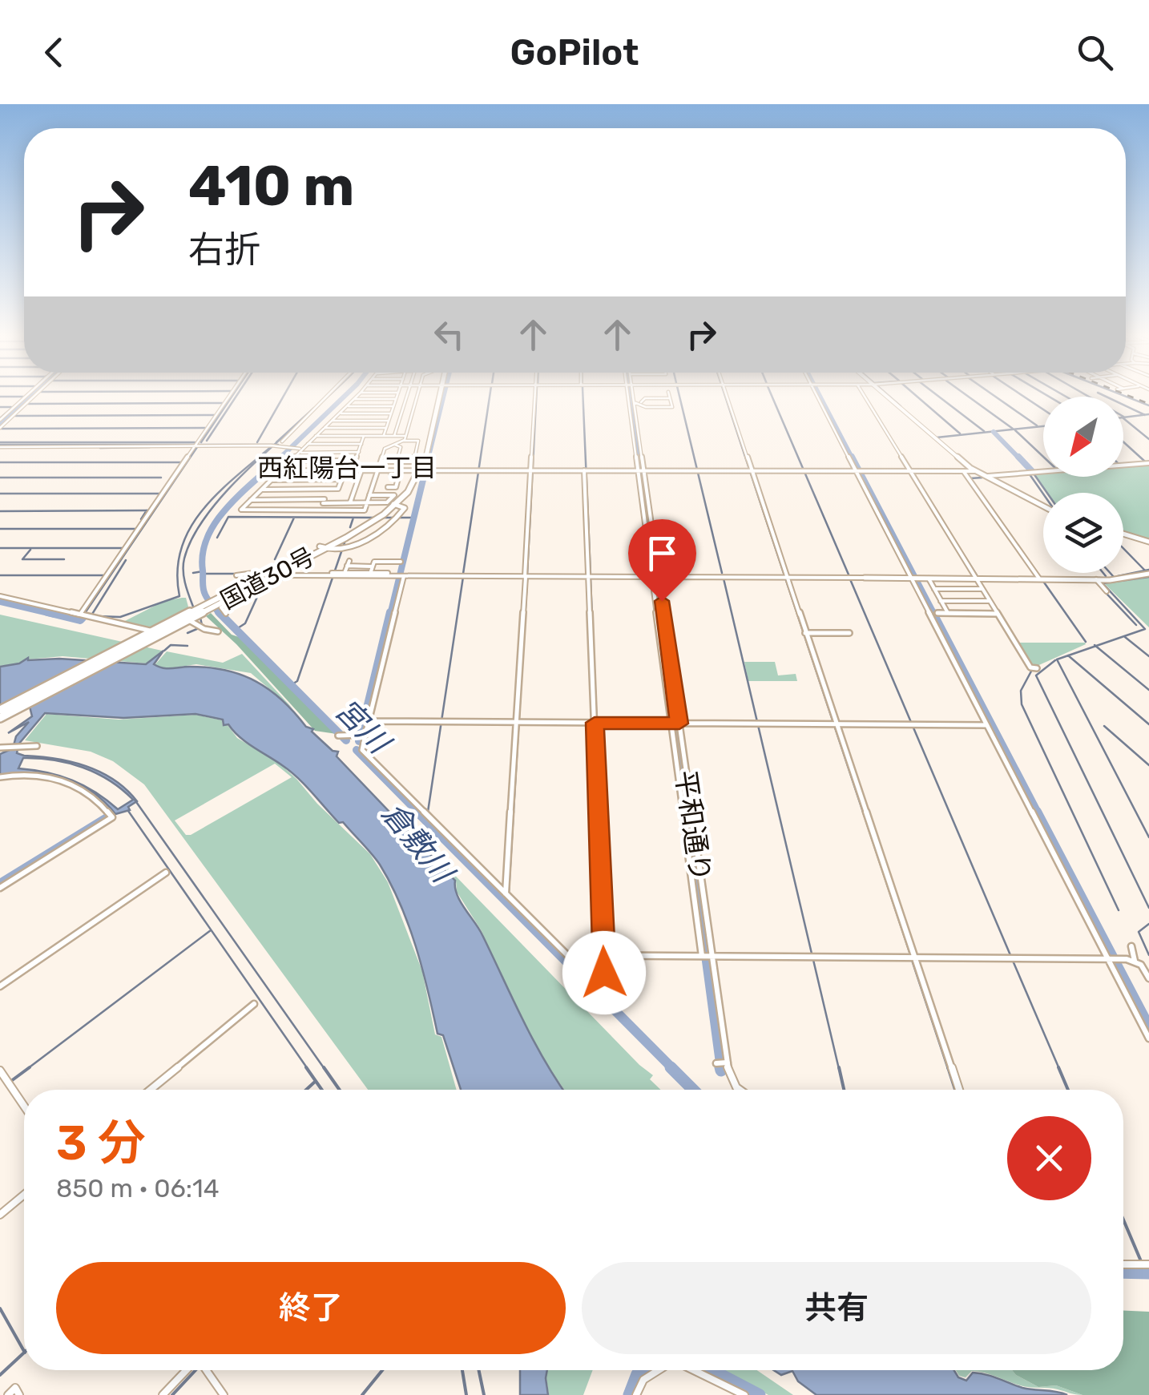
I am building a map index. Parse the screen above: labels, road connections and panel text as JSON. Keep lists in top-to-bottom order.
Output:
{
  "streets": {
    "highway": ["国道30号"],
    "street": ["平和通り"]
  },
  "districts": ["西紅陽台一丁目"],
  "water": ["宮川", "倉敷川"],
  "north": "bottom left",
  "page": {
    "header": "GoPilot",
    "turn": ["410 m", "右折"],
    "heading": ["3 分", "850 m · 06:14"],
    "buttons": ["終了", "共有"]
  }
}
